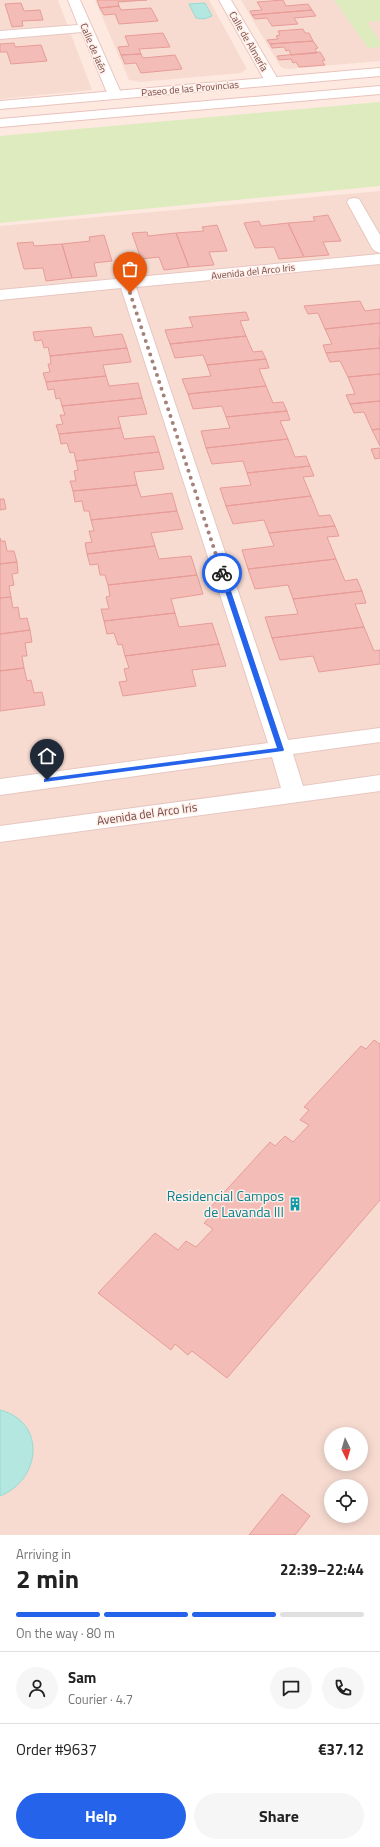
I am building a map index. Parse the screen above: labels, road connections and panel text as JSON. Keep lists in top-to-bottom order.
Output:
{
  "streets": {
    "street": [
      "Calle de Almería",
      "Calle de Jaén",
      "Paseo de las Provincias",
      "Avenida del Arco Iris"
    ]
  },
  "crossings": [
    ["Calle de Almería", "Paseo de las Provincias"],
    ["Calle de Jaén", "Paseo de las Provincias"]
  ],
  "places": {
    "building": ["Residencial Campos de Lavanda III"]
  },
  "north": "bottom",
  "page": {
    "heading": ["2 min", "Arriving in", "22:39–22:44"],
    "panel": [
      "Sam",
      "Courier · 4.7",
      "Order #9637",
      "€37.12"
    ],
    "bar": "On the way · 80 m",
    "buttons": ["Help", "Share"]
  }
}
